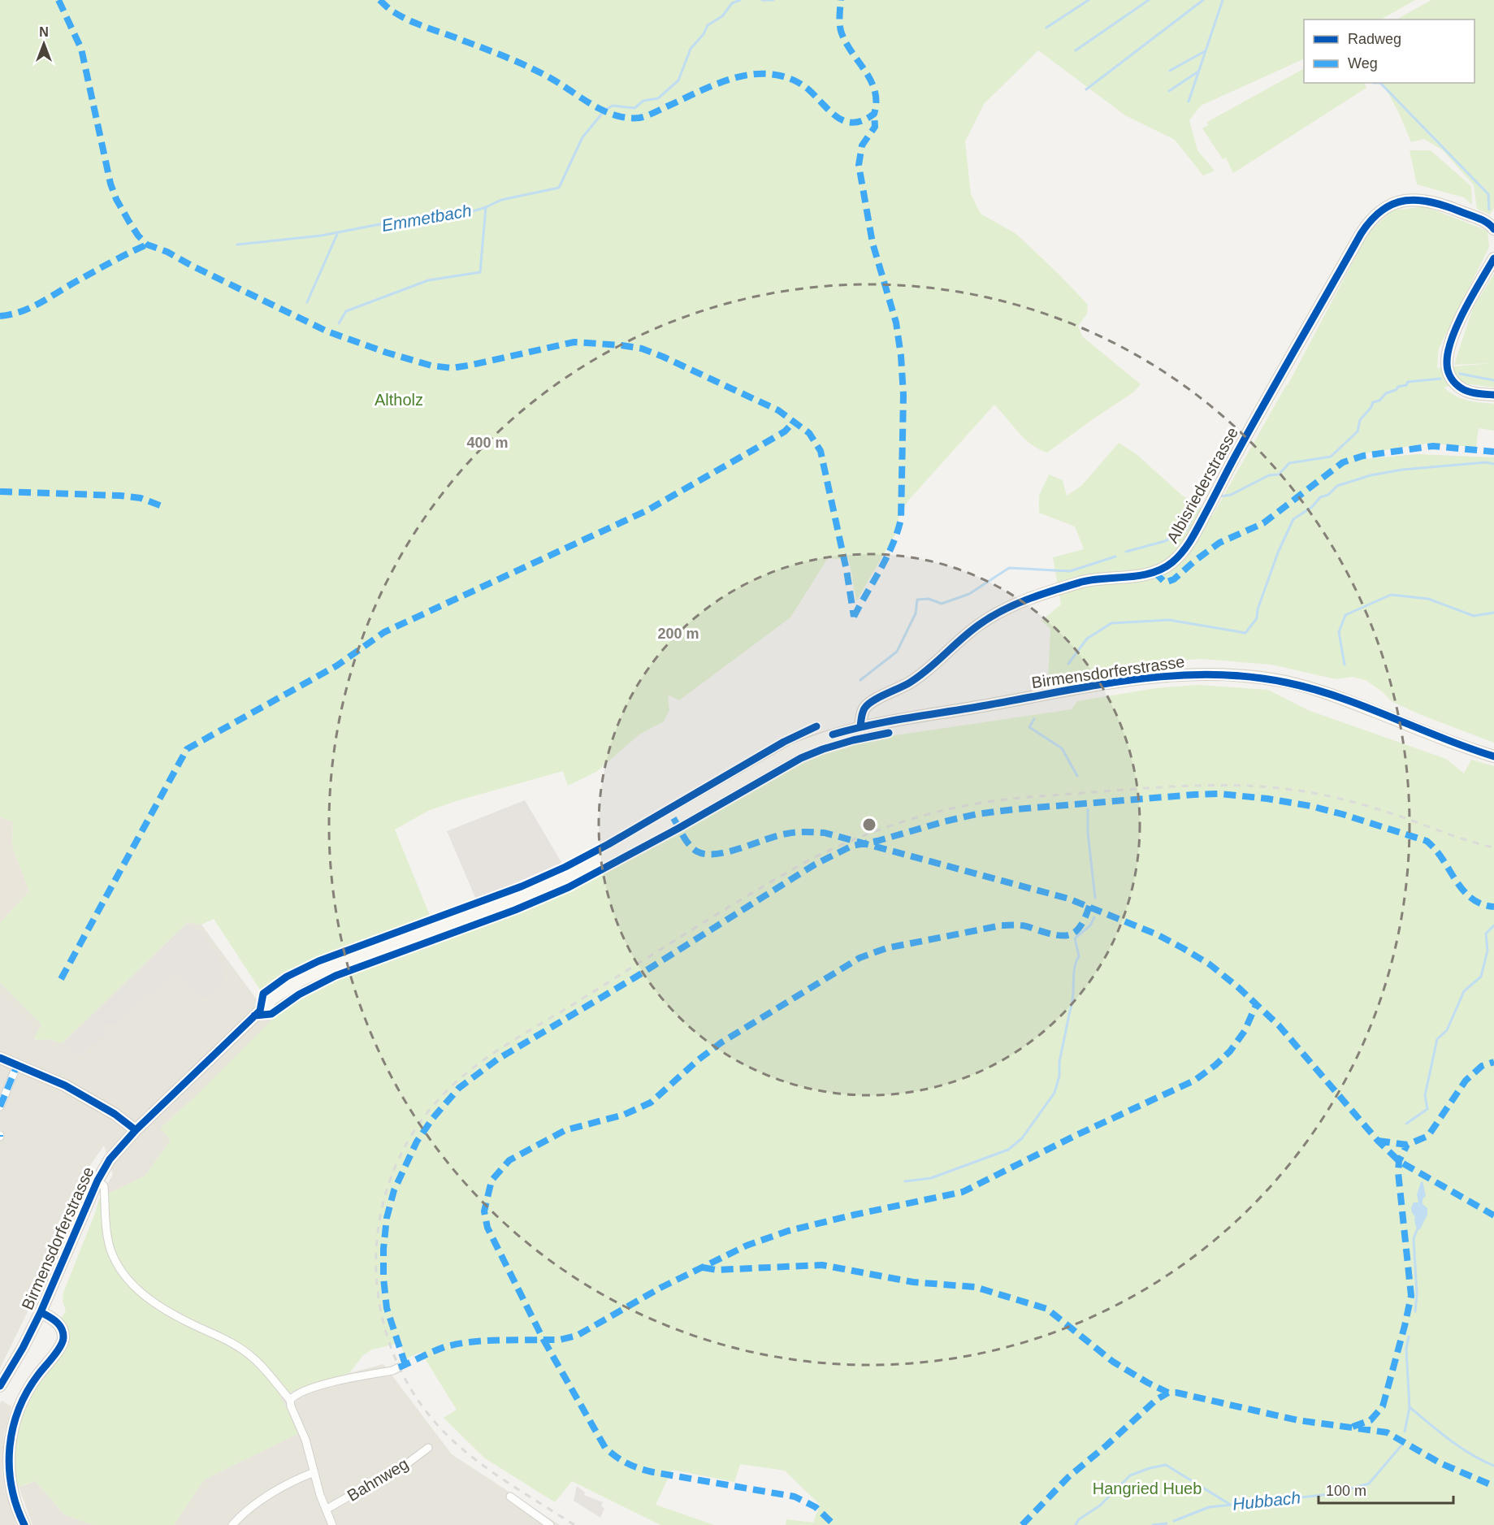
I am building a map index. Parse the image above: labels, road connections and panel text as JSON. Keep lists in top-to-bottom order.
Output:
{
  "streets": {
    "main road": ["Albisriederstrasse", "Birmensdorferstrasse"],
    "street": ["Bahnweg"]
  },
  "crossings": [
    ["Albisriederstrasse", "Birmensdorferstrasse"]
  ],
  "water": ["Emmetbach", "Hubbach"],
  "parks": ["Altholz", "Hangried Hueb"],
  "legend": ["Radweg", "Weg"],
  "scale_bar": "100 m",
  "north": "top",
  "rings": ["400 m", "200 m"]
}
